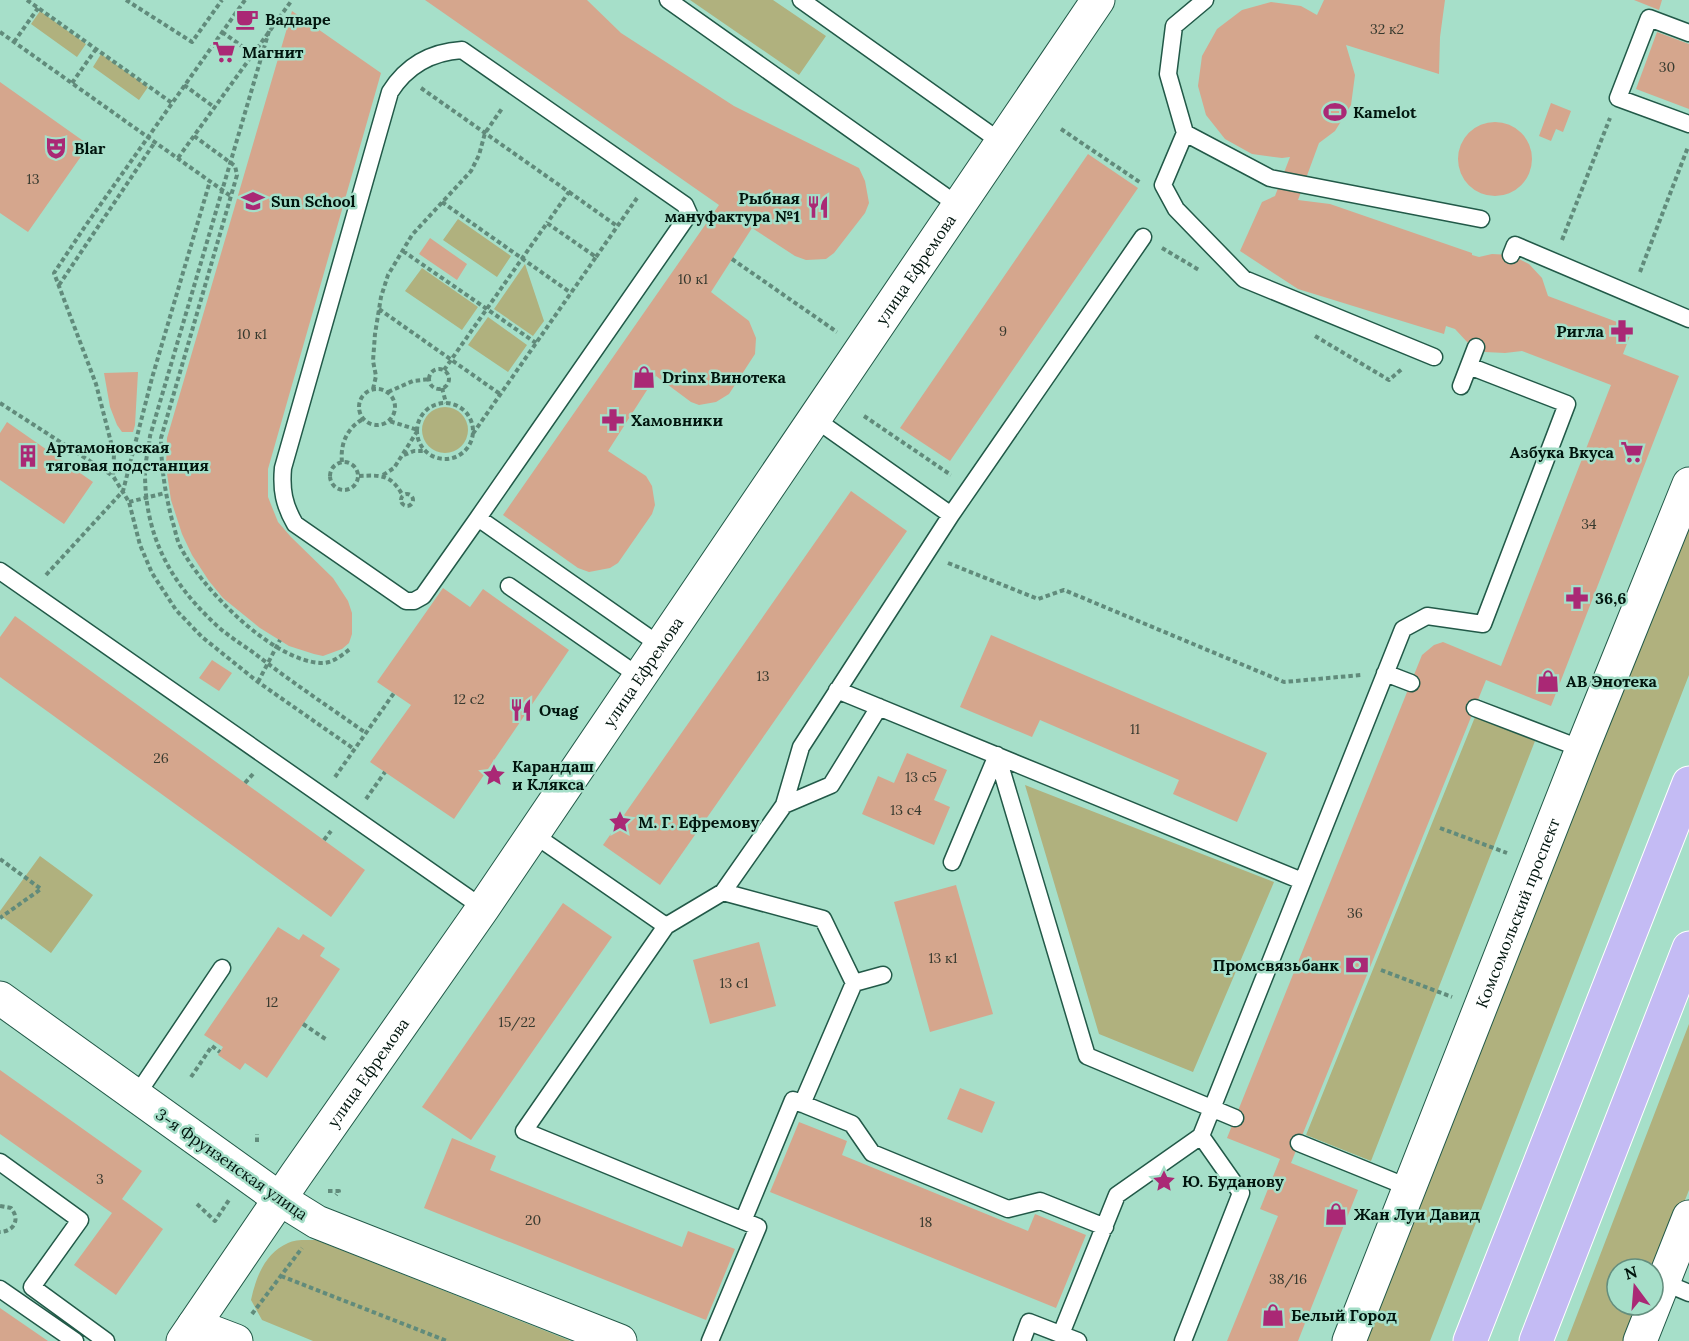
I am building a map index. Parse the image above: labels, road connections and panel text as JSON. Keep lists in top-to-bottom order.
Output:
{
  "streets": {
    "street": ["улица Ефремова", "Комсомольский проспект", "3-я Фрунзенская улица"]
  },
  "crossings": [
    ["улица Ефремова", "3-я Фрунзенская улица"]
  ],
  "places": {
    "cafe": ["Вадваре"],
    "supermarket": ["Магнит", "Азбука Вкуса"],
    "sports": ["Kamelot"],
    "theatre": ["Blar"],
    "school or university": ["Sun School"],
    "restaurant": ["Рыбная мануфактура №1", "Очаg"],
    "pharmacy": ["Ригла", "Хамовники", "36,6"],
    "shop": [
      "Drinx Винотека",
      "АВ Энотека",
      "Жан Луи Давид",
      "Белый Город"
    ],
    "building": ["Артамоновская тяговая подстанция"],
    "place": ["Карандаш и Клякса", "М. Г. Ефремову", "Ю. Буданову"],
    "bank": ["Промсвязьбанк"]
  },
  "house_numbers": [
    "32 к2",
    "30",
    "13",
    "10 к1",
    "9",
    "10 к1",
    "34",
    "13",
    "12 с2",
    "11",
    "26",
    "13 с5",
    "13 с4",
    "36",
    "13 к1",
    "13 с1",
    "12",
    "15/22",
    "3",
    "20",
    "18",
    "38/16"
  ],
  "north": "top"
}
